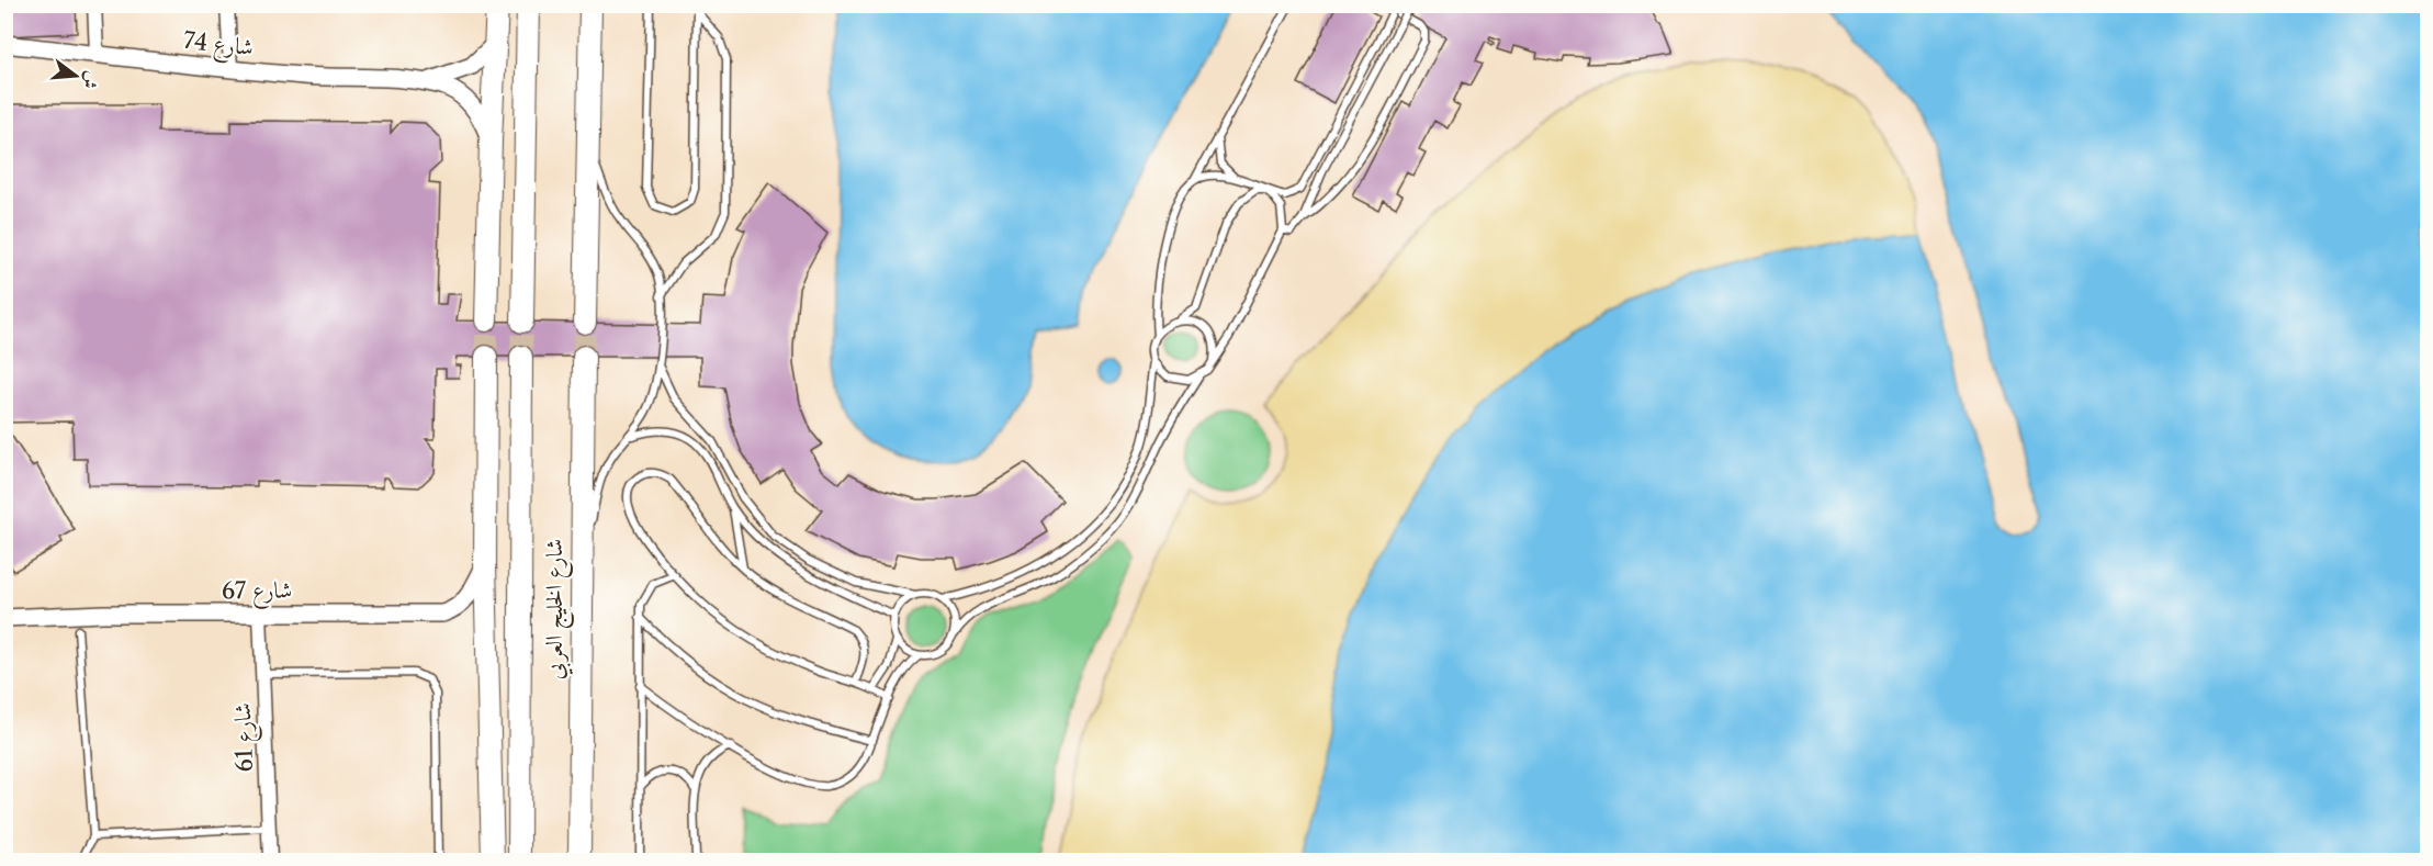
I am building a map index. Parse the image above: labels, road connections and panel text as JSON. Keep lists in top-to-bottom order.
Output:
{
  "streets": {
    "main road": ["شارع الخليج العربي"],
    "street": ["شارع 74", "شارع 67", "شارع 61"]
  },
  "crossings": [
    ["شارع 67", "شارع 61"]
  ],
  "north": "right"
}
